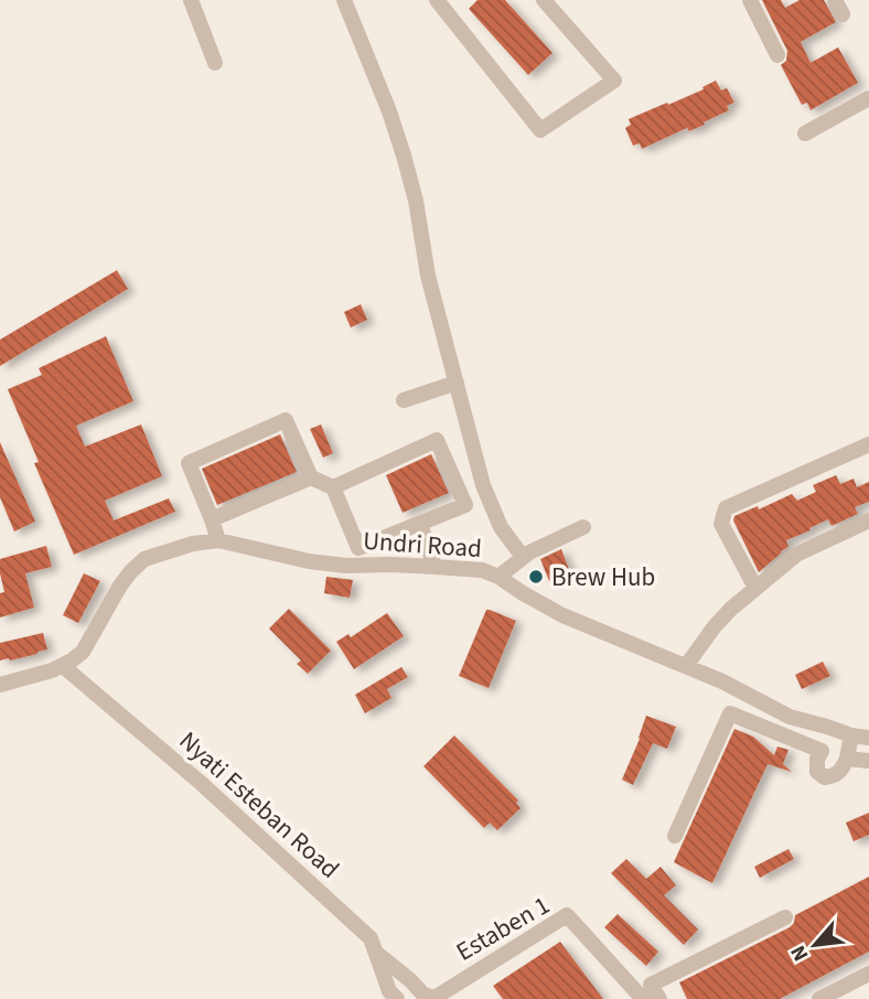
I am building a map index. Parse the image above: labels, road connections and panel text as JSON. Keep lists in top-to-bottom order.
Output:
{
  "streets": {
    "street": ["Undri Road", "Nyati Esteban Road", "Estaben 1"]
  },
  "crossings": [
    ["Undri Road", "Nyati Esteban Road"],
    ["Nyati Esteban Road", "Estaben 1"]
  ],
  "places": ["Brew Hub"],
  "north": "bottom left"
}
